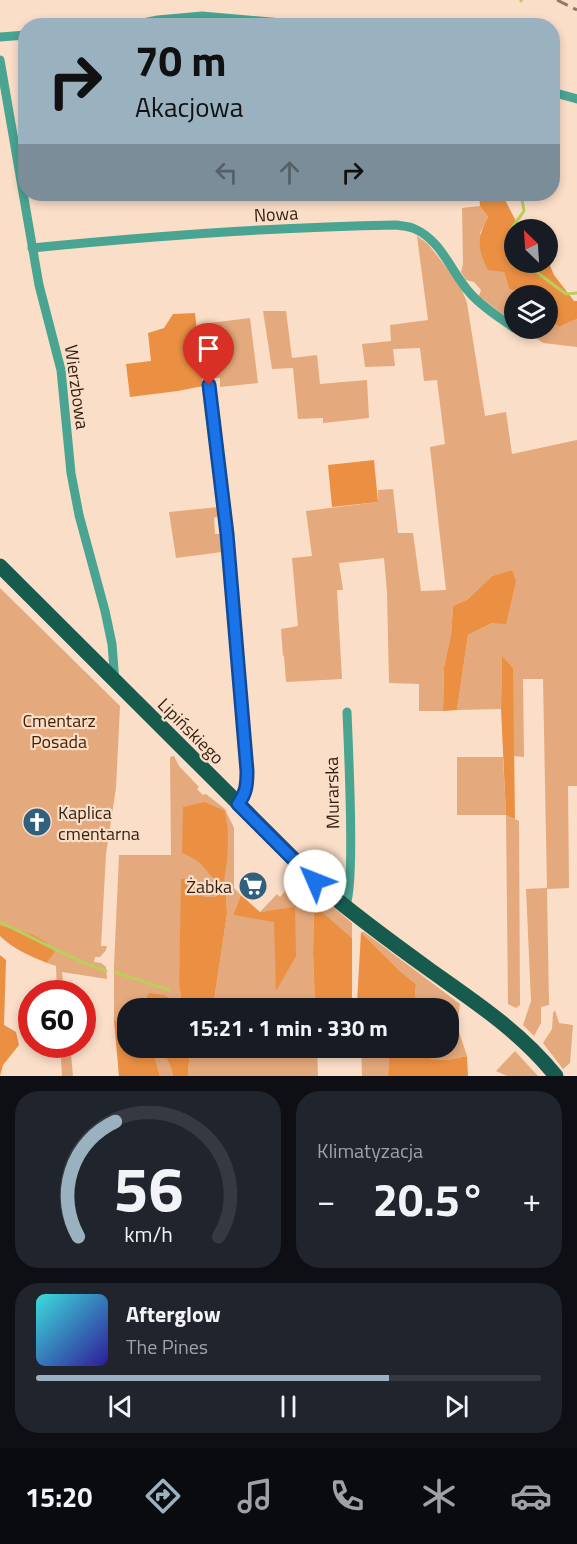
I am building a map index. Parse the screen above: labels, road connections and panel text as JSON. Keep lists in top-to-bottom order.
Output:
{
  "streets": {
    "main road": ["Lipińskiego"],
    "street": ["Nowa", "Wierzbowa", "Murarska"]
  },
  "crossings": [
    ["Nowa", "Wierzbowa"],
    ["Wierzbowa", "Lipińskiego"],
    ["Lipińskiego", "Murarska"]
  ],
  "parks": ["Cmentarz Posada"],
  "places": {
    "church": ["Kaplica cmentarna"],
    "supermarket": ["Żabka"]
  },
  "north": "top left",
  "page": {
    "turn": ["70 m", "Akacjowa"],
    "limit": "60",
    "trip": "15:21 · 1 min · 330 m",
    "tile": "Klimatyzacja",
    "heat": ["−", "20.5°", "+"],
    "song": ["Afterglow", "The Pines"],
    "tabs": "15:20",
    "gauge": ["56", "km/h"]
  }
}
